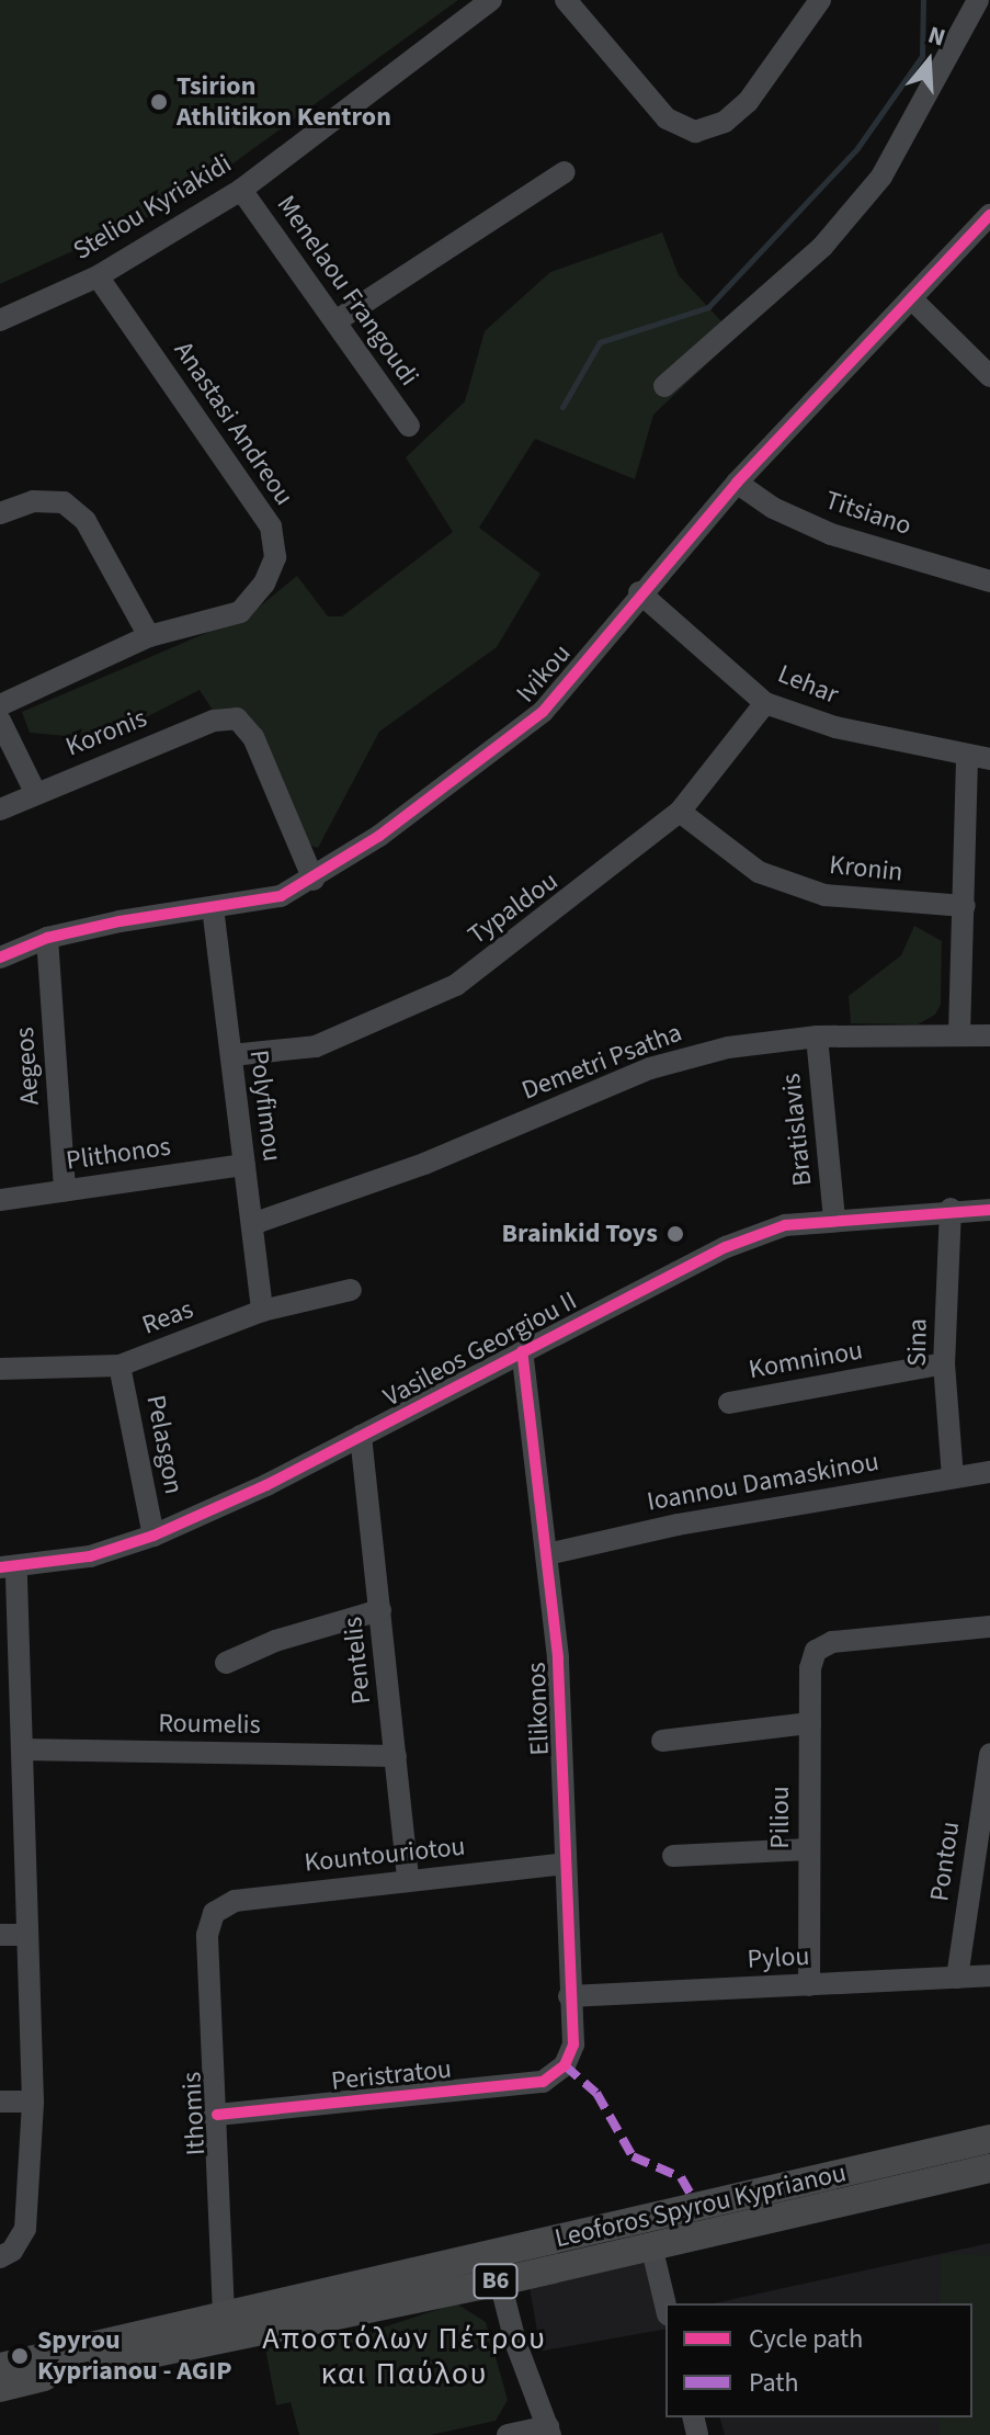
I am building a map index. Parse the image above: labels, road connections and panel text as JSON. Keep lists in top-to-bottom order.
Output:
{
  "streets": {
    "main road": ["Leoforos Spyrou Kyprianou", "B6"],
    "street": [
      "Steliou Kyriakidi",
      "Menelaou Frangoudi",
      "Anastasi Andreou",
      "Titsiano",
      "Ivikou",
      "Lehar",
      "Koronis",
      "Kronin",
      "Typaldou",
      "Demetri Psatha",
      "Aegeos",
      "Polyfimou",
      "Bratislavis",
      "Plithonos",
      "Reas",
      "Sina",
      "Vasileos Georgiou II",
      "Komninou",
      "Pelasgon",
      "Ioannou Damaskinou",
      "Pentelis",
      "Elikonos",
      "Roumelis",
      "Piliou",
      "Kountouriotou",
      "Pontou",
      "Pylou",
      "Peristratou",
      "Ithomis"
    ]
  },
  "crossings": [
    ["Steliou Kyriakidi", "Menelaou Frangoudi"],
    ["Steliou Kyriakidi", "Anastasi Andreou"],
    ["Titsiano", "Ivikou"],
    ["Ivikou", "Lehar"],
    ["Ivikou", "Koronis"],
    ["Ivikou", "Aegeos"],
    ["Ivikou", "Polyfimou"],
    ["Lehar", "Typaldou"],
    ["Kronin", "Typaldou"],
    ["Typaldou", "Polyfimou"],
    ["Demetri Psatha", "Polyfimou"],
    ["Demetri Psatha", "Bratislavis"],
    ["Aegeos", "Plithonos"],
    ["Polyfimou", "Plithonos"],
    ["Polyfimou", "Reas"],
    ["Bratislavis", "Vasileos Georgiou II"],
    ["Reas", "Pelasgon"],
    ["Sina", "Vasileos Georgiou II"],
    ["Sina", "Komninou"],
    ["Sina", "Ioannou Damaskinou"],
    ["Vasileos Georgiou II", "Pelasgon"],
    ["Vasileos Georgiou II", "Pentelis"],
    ["Vasileos Georgiou II", "Elikonos"],
    ["Ioannou Damaskinou", "Elikonos"],
    ["Pentelis", "Roumelis"],
    ["Pentelis", "Kountouriotou"],
    ["Elikonos", "Kountouriotou"],
    ["Elikonos", "Pylou"],
    ["Elikonos", "Peristratou"],
    ["Piliou", "Pylou"],
    ["Kountouriotou", "Ithomis"],
    ["Pontou", "Pylou"],
    ["Peristratou", "Ithomis"],
    ["Ithomis", "Leoforos Spyrou Kyprianou"]
  ],
  "districts": ["Αποστόλων Πέτρου και Παύλου"],
  "places": ["Tsirion Athlitikon Kentron", "Brainkid Toys", "Spyrou Kyprianou - AGIP"],
  "legend": ["Cycle path", "Path"],
  "north": "top"
}
